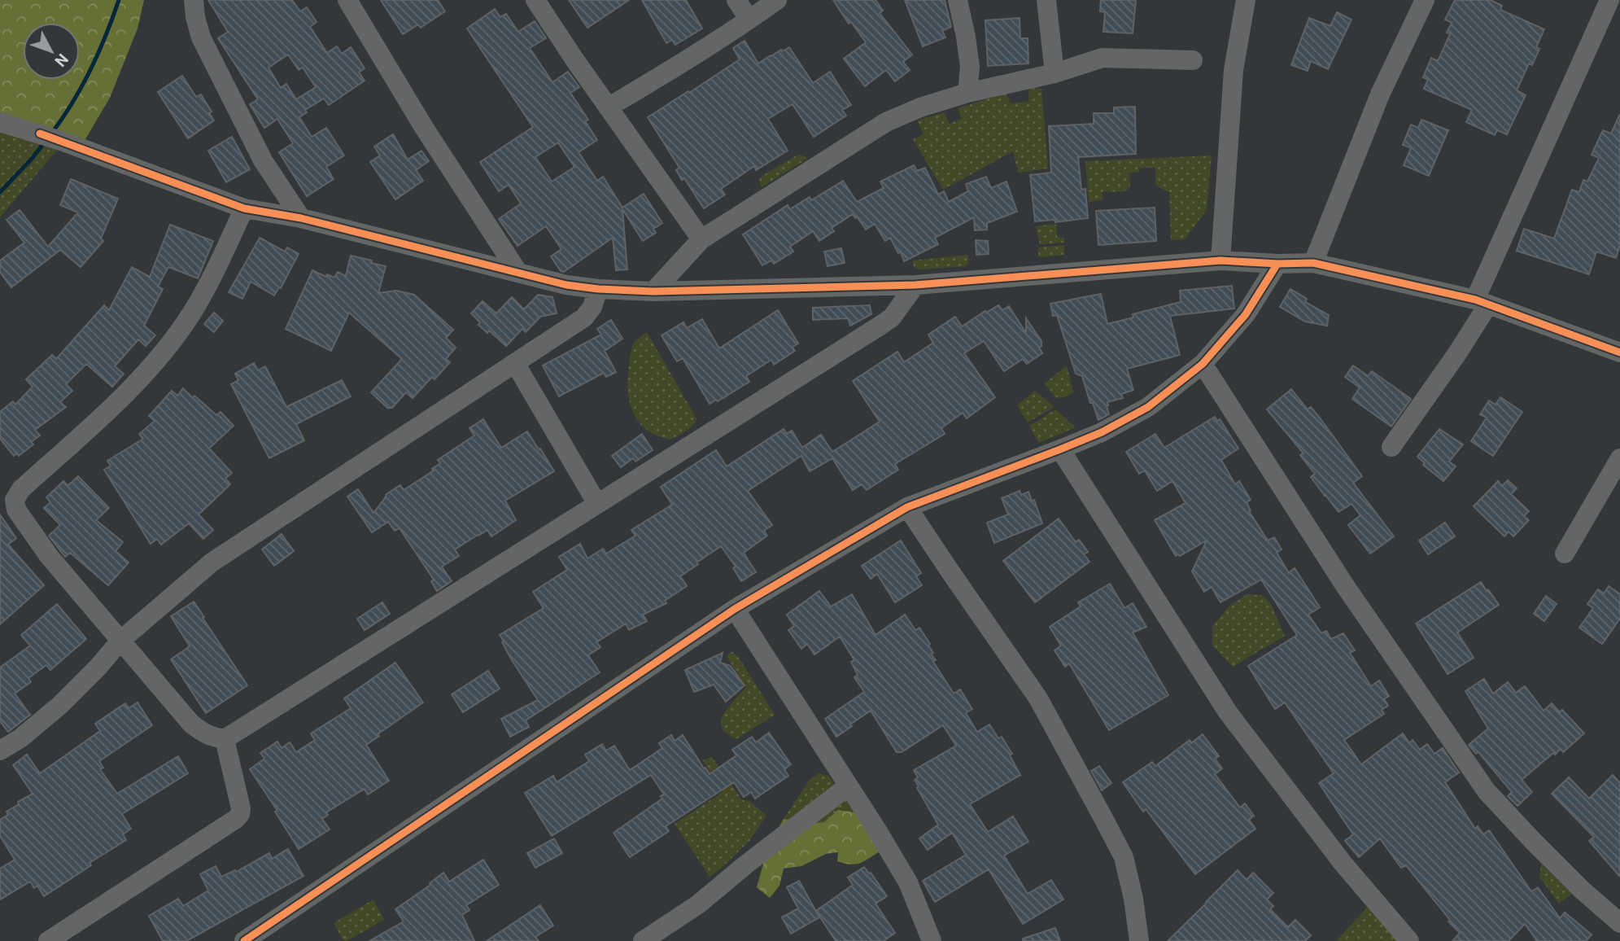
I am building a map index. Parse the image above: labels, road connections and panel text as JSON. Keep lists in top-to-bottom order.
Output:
{
  "north": "bottom right"
}
